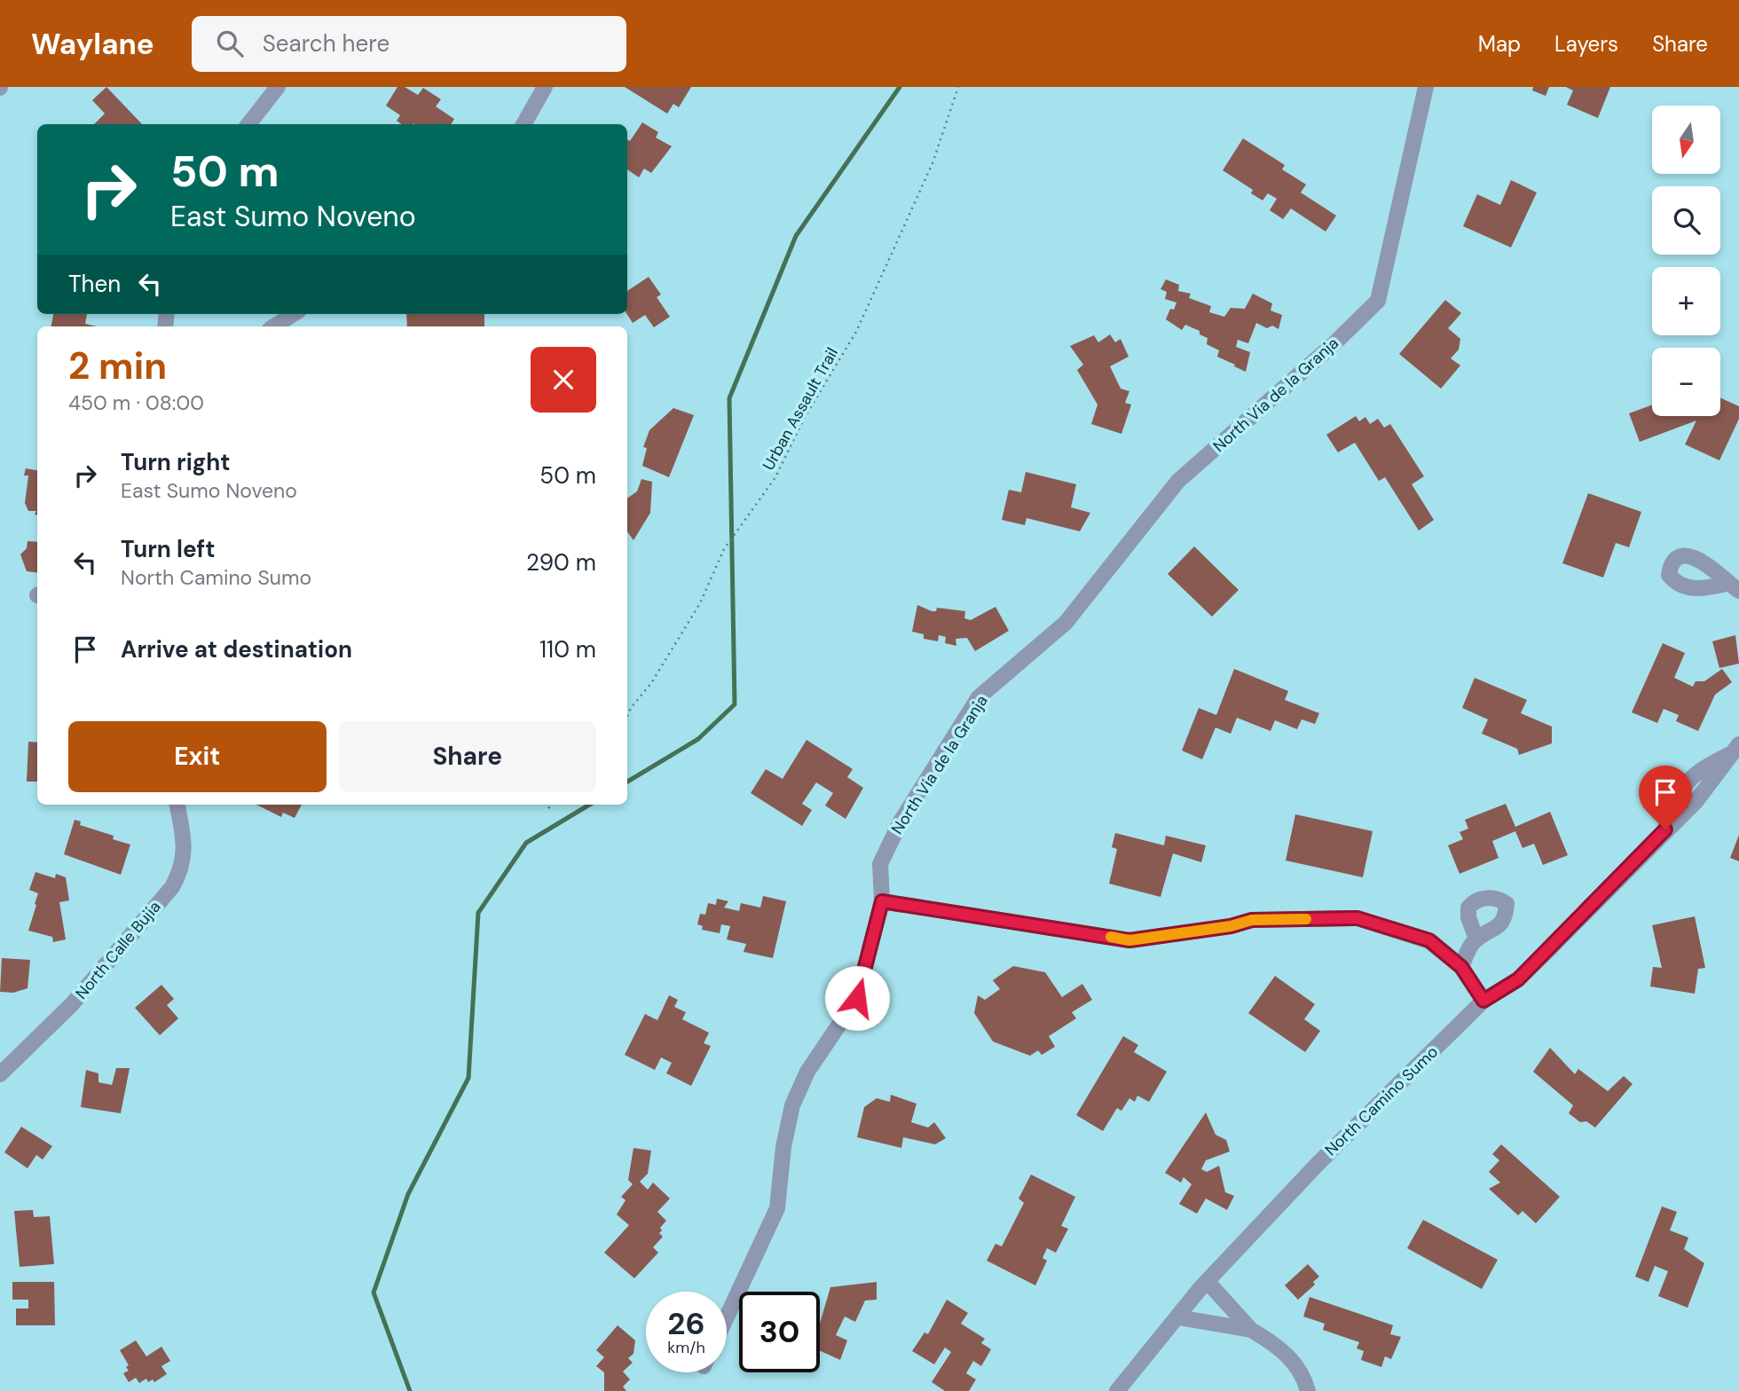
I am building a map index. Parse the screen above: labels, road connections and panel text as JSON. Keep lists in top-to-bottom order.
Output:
{
  "streets": {
    "street": ["North Via de la Granja", "North Calle Bujia", "North Camino Sumo"],
    "path": ["Urban Assault Trail"]
  },
  "north": "bottom",
  "page": {
    "header": "Waylane",
    "search": "Search here",
    "nav": ["Map", "Layers", "Share"],
    "map_buttons": ["+", "−"],
    "turn": ["50 m", "East Sumo Noveno"],
    "then": "Then",
    "heading": ["2 min", "450 m · 08:00"],
    "list": [
      {
        "name": "Turn right",
        "note": "East Sumo Noveno",
        "value": "50 m"
      },
      {
        "name": "Turn left",
        "note": "North Camino Sumo",
        "value": "290 m"
      },
      {
        "name": "Arrive at destination",
        "value": "110 m"
      }
    ],
    "buttons": ["Exit", "Share"],
    "speed": "26 km/h",
    "limit": "30"
  }
}
